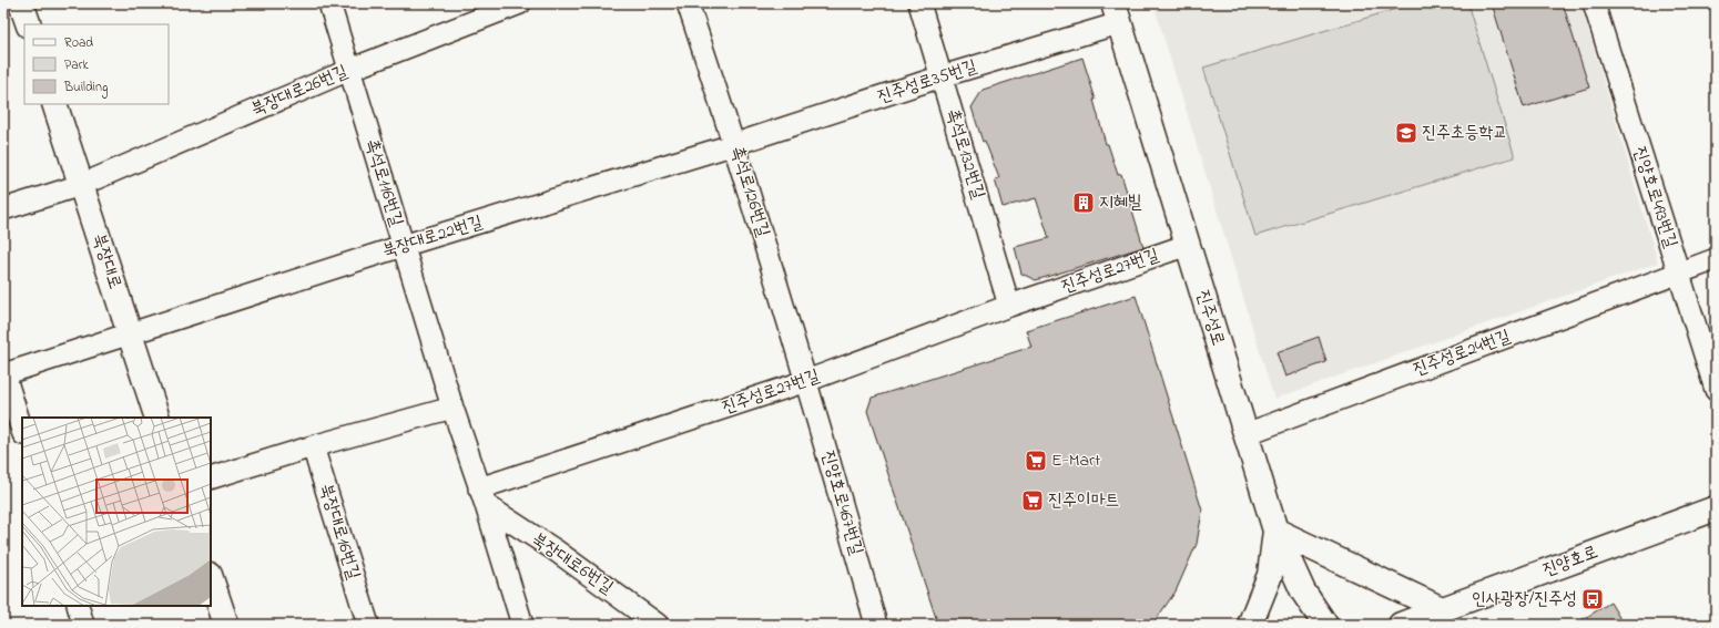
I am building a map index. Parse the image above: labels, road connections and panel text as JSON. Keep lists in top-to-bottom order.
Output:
{
  "streets": {
    "street": [
      "진주성로35번길",
      "북장대로26번길",
      "촉석로132번길",
      "촉석로116번길",
      "촉석로126번길",
      "진양호로493번길",
      "북장대로22번길",
      "북장대로",
      "진주성로27번길",
      "진주성로",
      "진주성로24번길",
      "진양호로467번길",
      "북장대로16번길",
      "진양호로",
      "북장대로6번길"
    ]
  },
  "crossings": [
    ["진주성로35번길", "촉석로132번길"],
    ["진주성로35번길", "촉석로126번길"],
    ["진주성로35번길", "북장대로22번길"],
    ["진주성로35번길", "진주성로"],
    ["북장대로26번길", "촉석로116번길"],
    ["북장대로26번길", "북장대로"],
    ["촉석로132번길", "진주성로27번길"],
    ["촉석로116번길", "북장대로22번길"],
    ["촉석로116번길", "진주성로27번길"],
    ["촉석로116번길", "북장대로6번길"],
    ["촉석로126번길", "북장대로22번길"],
    ["촉석로126번길", "진주성로27번길"],
    ["촉석로126번길", "진양호로467번길"],
    ["진양호로493번길", "진주성로24번길"],
    ["북장대로22번길", "북장대로"],
    ["진주성로27번길", "진주성로"],
    ["진주성로27번길", "진양호로467번길"],
    ["진주성로27번길", "북장대로6번길"],
    ["진주성로", "진주성로24번길"]
  ],
  "places": {
    "school or university": ["진주초등학교"],
    "building": ["지혜빌"],
    "supermarket": ["E-Mart", "진주이마트"],
    "bus stop": ["인사광장/진주성"]
  },
  "legend": ["Road", "Park", "Building"]
}
